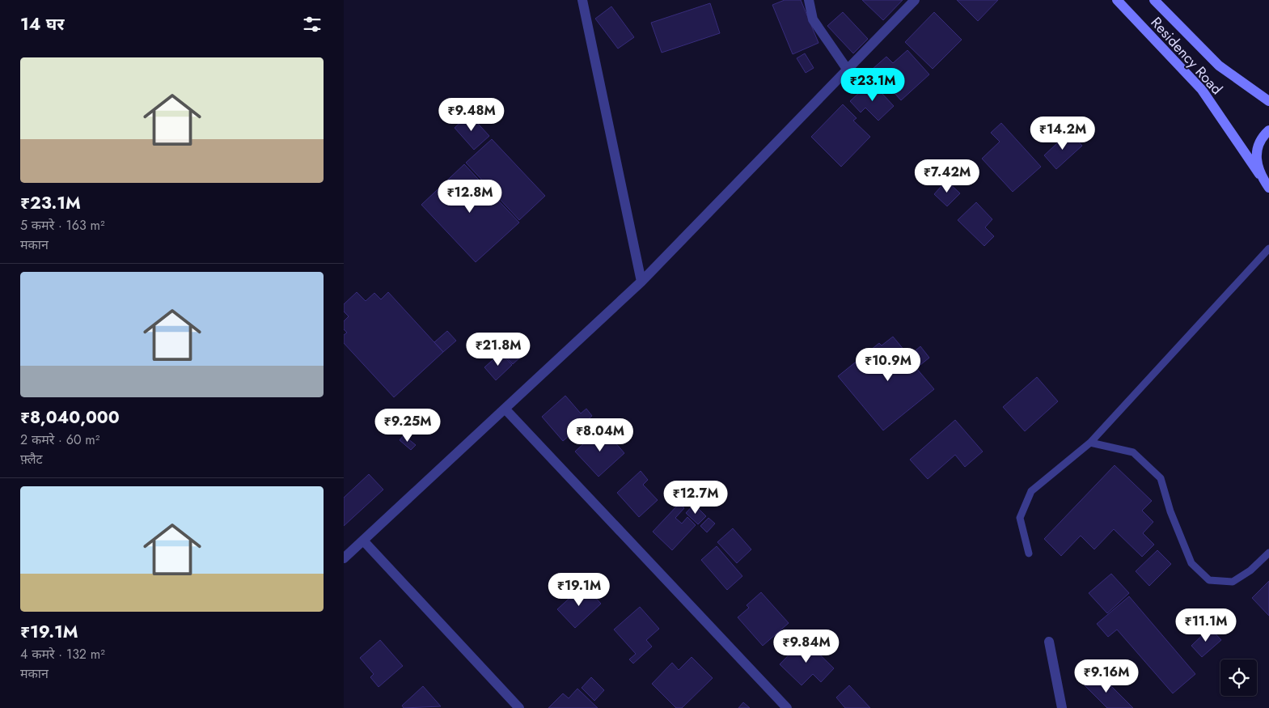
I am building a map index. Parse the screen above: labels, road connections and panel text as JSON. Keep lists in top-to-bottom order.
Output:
{
  "streets": {
    "main road": ["Residency Road"]
  },
  "page": {
    "heading": "14 घर",
    "list": [
      {
        "name": "₹23.1M",
        "note": "5 कमरे · 163 m² · मकान"
      },
      {
        "name": "₹8,040,000",
        "note": "2 कमरे · 60 m² · फ़्लैट"
      },
      {
        "name": "₹19.1M",
        "note": "4 कमरे · 132 m² · मकान"
      }
    ],
    "price": [
      "₹23.1M",
      "₹9.48M",
      "₹14.2M",
      "₹7.42M",
      "₹12.8M",
      "₹21.8M",
      "₹10.9M",
      "₹9.25M",
      "₹8.04M",
      "₹12.7M",
      "₹19.1M",
      "₹11.1M",
      "₹9.84M",
      "₹9.16M"
    ]
  }
}
